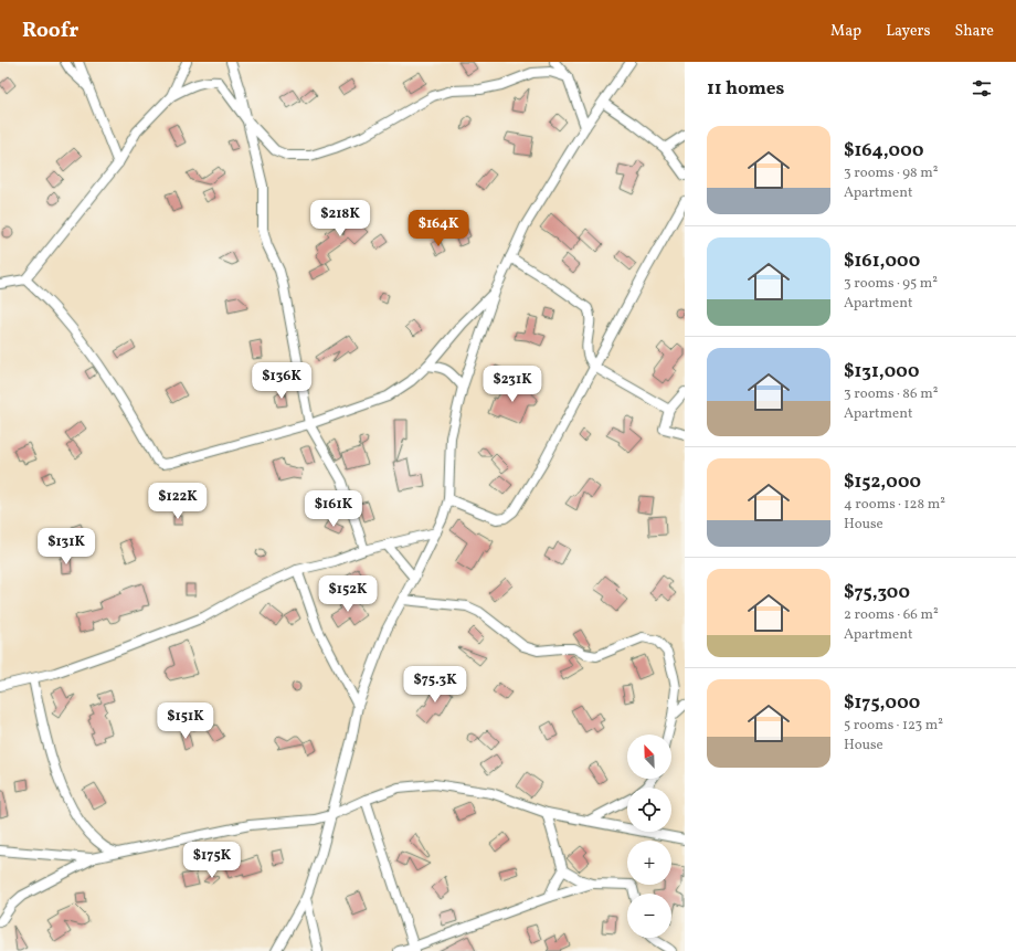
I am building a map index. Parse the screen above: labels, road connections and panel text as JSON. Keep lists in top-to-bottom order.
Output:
{
  "north": "top left",
  "page": {
    "header": "Roofr",
    "nav": ["Map", "Layers", "Share"],
    "heading": "11 homes",
    "list": [
      {
        "name": "$164,000",
        "note": "3 rooms · 98 m² · Apartment"
      },
      {
        "name": "$161,000",
        "note": "3 rooms · 95 m² · Apartment"
      },
      {
        "name": "$131,000",
        "note": "3 rooms · 86 m² · Apartment"
      },
      {
        "name": "$152,000",
        "note": "4 rooms · 128 m² · House"
      },
      {
        "name": "$75,300",
        "note": "2 rooms · 66 m² · Apartment"
      },
      {
        "name": "$175,000",
        "note": "5 rooms · 123 m² · House"
      }
    ],
    "price": [
      "$218K",
      "$164K",
      "$136K",
      "$231K",
      "$122K",
      "$161K",
      "$131K",
      "$152K",
      "$75.3K",
      "$151K",
      "$175K"
    ],
    "map_buttons": ["+", "−"]
  }
}
